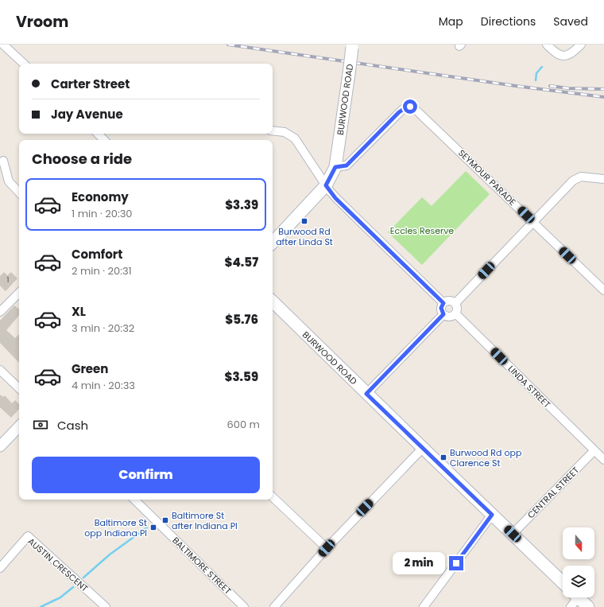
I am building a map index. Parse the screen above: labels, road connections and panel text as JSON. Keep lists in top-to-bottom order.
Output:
{
  "streets": {
    "main road": ["BURWOOD ROAD"],
    "street": [
      "SEYMOUR PARADE",
      "LINDA STREET",
      "CENTRAL STREET",
      "AUSTIN CRESCENT",
      "BALTIMORE STREET"
    ]
  },
  "crossings": [
    ["BURWOOD ROAD", "SEYMOUR PARADE"],
    ["BURWOOD ROAD", "CENTRAL STREET"],
    ["LINDA STREET", "CENTRAL STREET"]
  ],
  "parks": ["Eccles Reserve"],
  "places": {
    "transit": [
      "Burwood Rd after Linda St",
      "Burwood Rd opp Clarence St",
      "Baltimore St after Indiana Pl",
      "Baltimore St opp Indiana Pl"
    ]
  },
  "house_numbers": ["1"],
  "north": "bottom",
  "page": {
    "header": "Vroom",
    "nav": ["Map", "Directions", "Saved"],
    "banner": ["Carter Street", "Jay Avenue"],
    "heading": "Choose a ride",
    "list": [
      {
        "name": "Economy",
        "note": "1 min · 20:30",
        "value": "$3.39"
      },
      {
        "name": "Comfort",
        "note": "2 min · 20:31",
        "value": "$4.57"
      },
      {
        "name": "XL",
        "note": "3 min · 20:32",
        "value": "$5.76"
      },
      {
        "name": "Green",
        "note": "4 min · 20:33",
        "value": "$3.59"
      }
    ],
    "pay": ["Cash", "600 m"],
    "buttons": "Confirm",
    "bubble": "2 min"
  }
}
